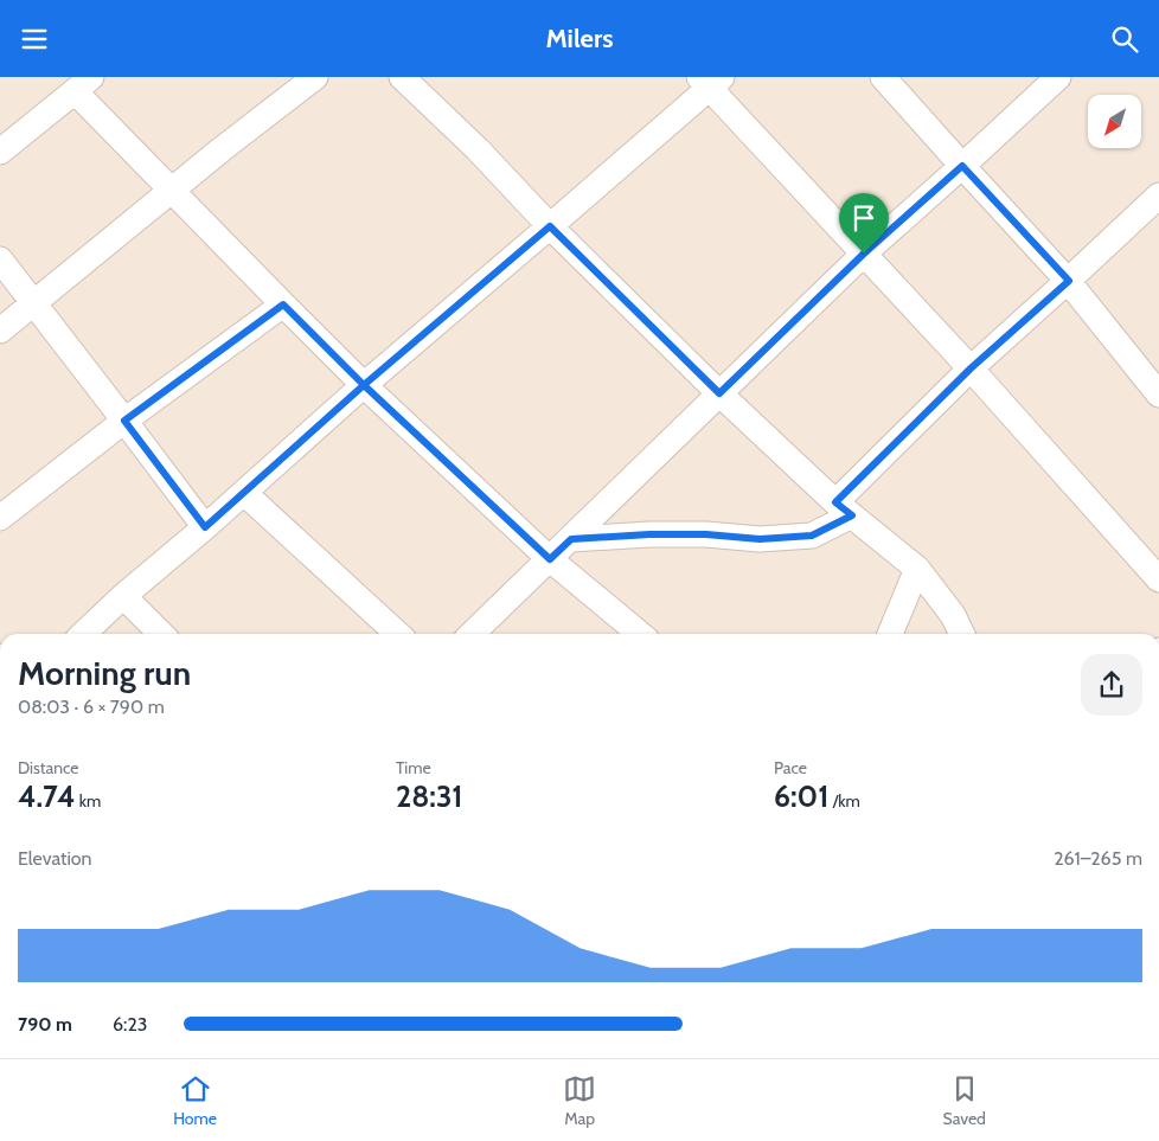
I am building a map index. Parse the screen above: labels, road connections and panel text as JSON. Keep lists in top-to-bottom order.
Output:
{
  "north": "bottom left",
  "page": {
    "header": "Milers",
    "heading": ["Morning run", "08:03 · 6 × 790 m"],
    "stats": [
      ["Distance", "4.74 km"],
      ["Time", "28:31"],
      ["Pace", "6:01 /km"]
    ],
    "chart": ["Elevation", "261–265 m"],
    "list": [
      {
        "name": "790 m",
        "note": "6:23"
      }
    ],
    "tabs": ["Home", "Map", "Saved"]
  }
}
